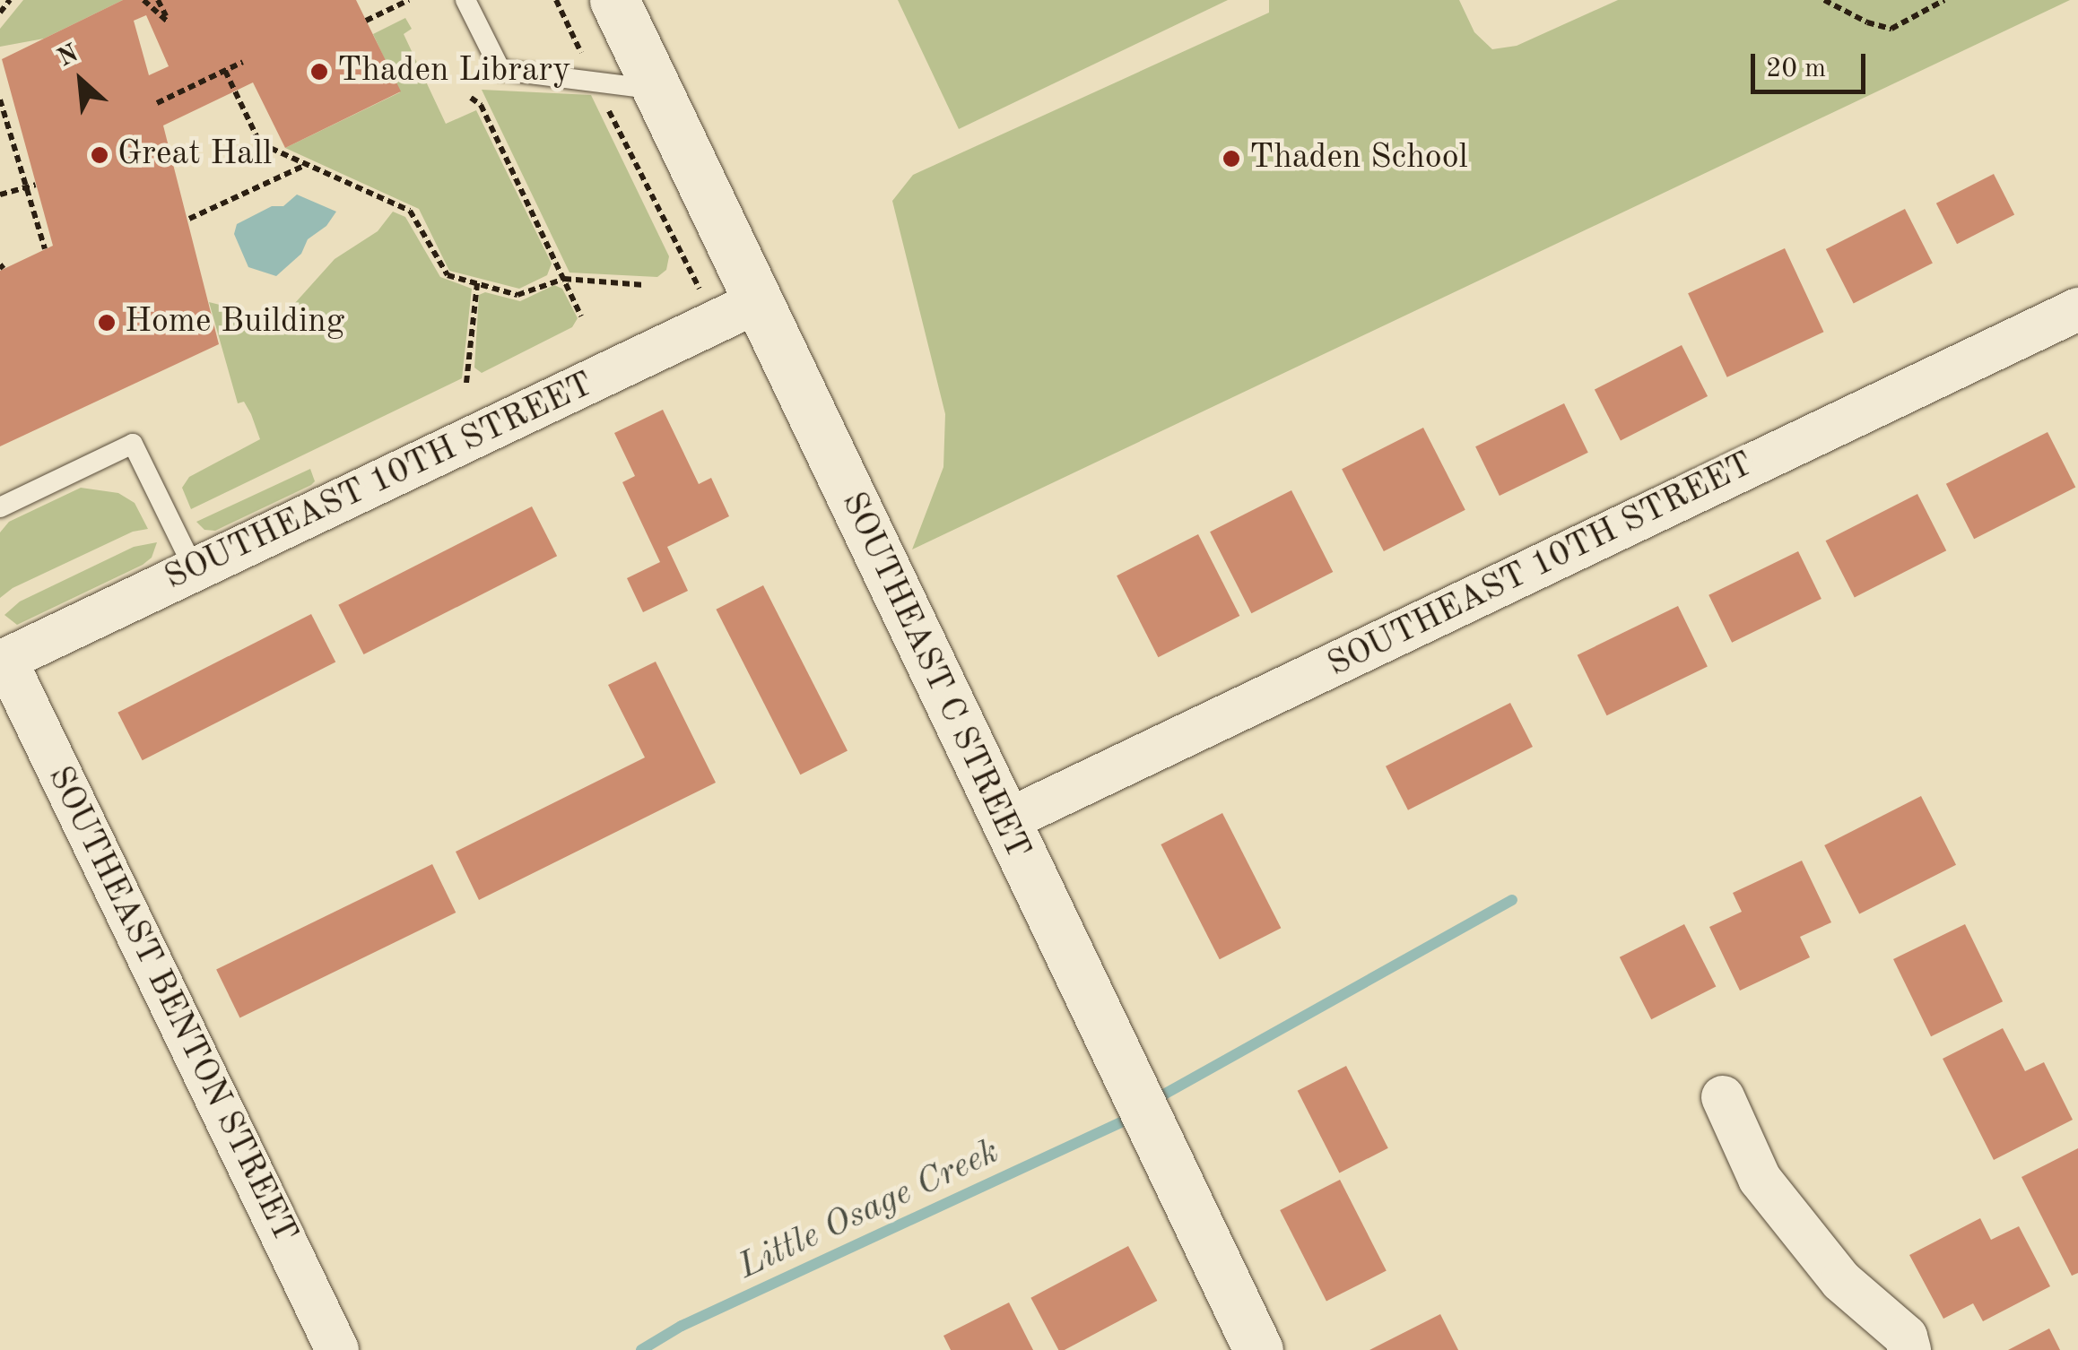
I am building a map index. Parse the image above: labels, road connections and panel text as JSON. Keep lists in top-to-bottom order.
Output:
{
  "streets": {
    "street": ["SOUTHEAST 10TH STREET", "SOUTHEAST C STREET", "SOUTHEAST BENTON STREET"]
  },
  "crossings": [
    ["SOUTHEAST 10TH STREET", "SOUTHEAST C STREET"],
    ["SOUTHEAST 10TH STREET", "SOUTHEAST BENTON STREET"]
  ],
  "water": ["Little Osage Creek"],
  "places": [
    "Thaden Library",
    "Great Hall",
    "Thaden School",
    "Home Building"
  ],
  "scale_bar": "20 m",
  "north": "top left"
}
